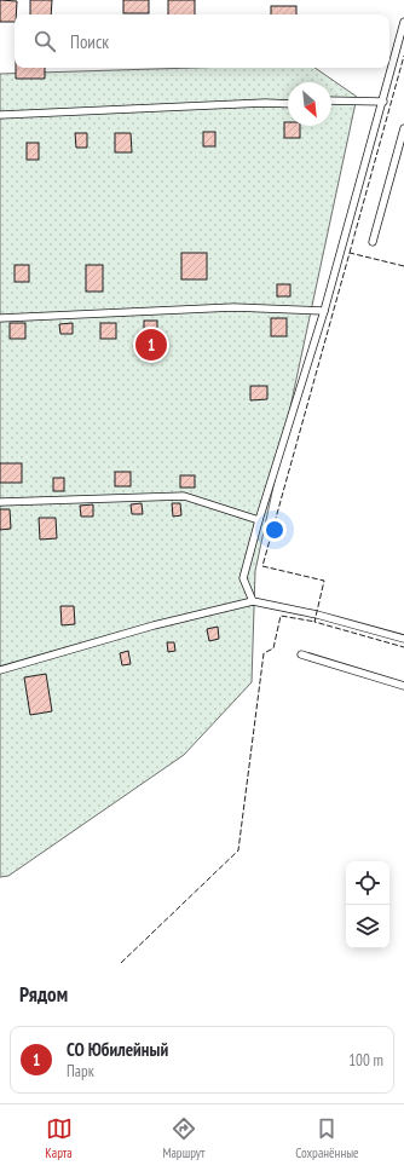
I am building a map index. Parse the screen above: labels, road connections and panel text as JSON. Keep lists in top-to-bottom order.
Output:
{
  "north": "bottom right",
  "page": {
    "search": "Поиск",
    "pins": "1",
    "heading": "Рядом",
    "list": [
      {
        "mark": "1",
        "name": "СО Юбилейный",
        "note": "Парк",
        "value": "100 m"
      }
    ],
    "nav": ["Карта", "Маршрут", "Сохранённые"]
  }
}
